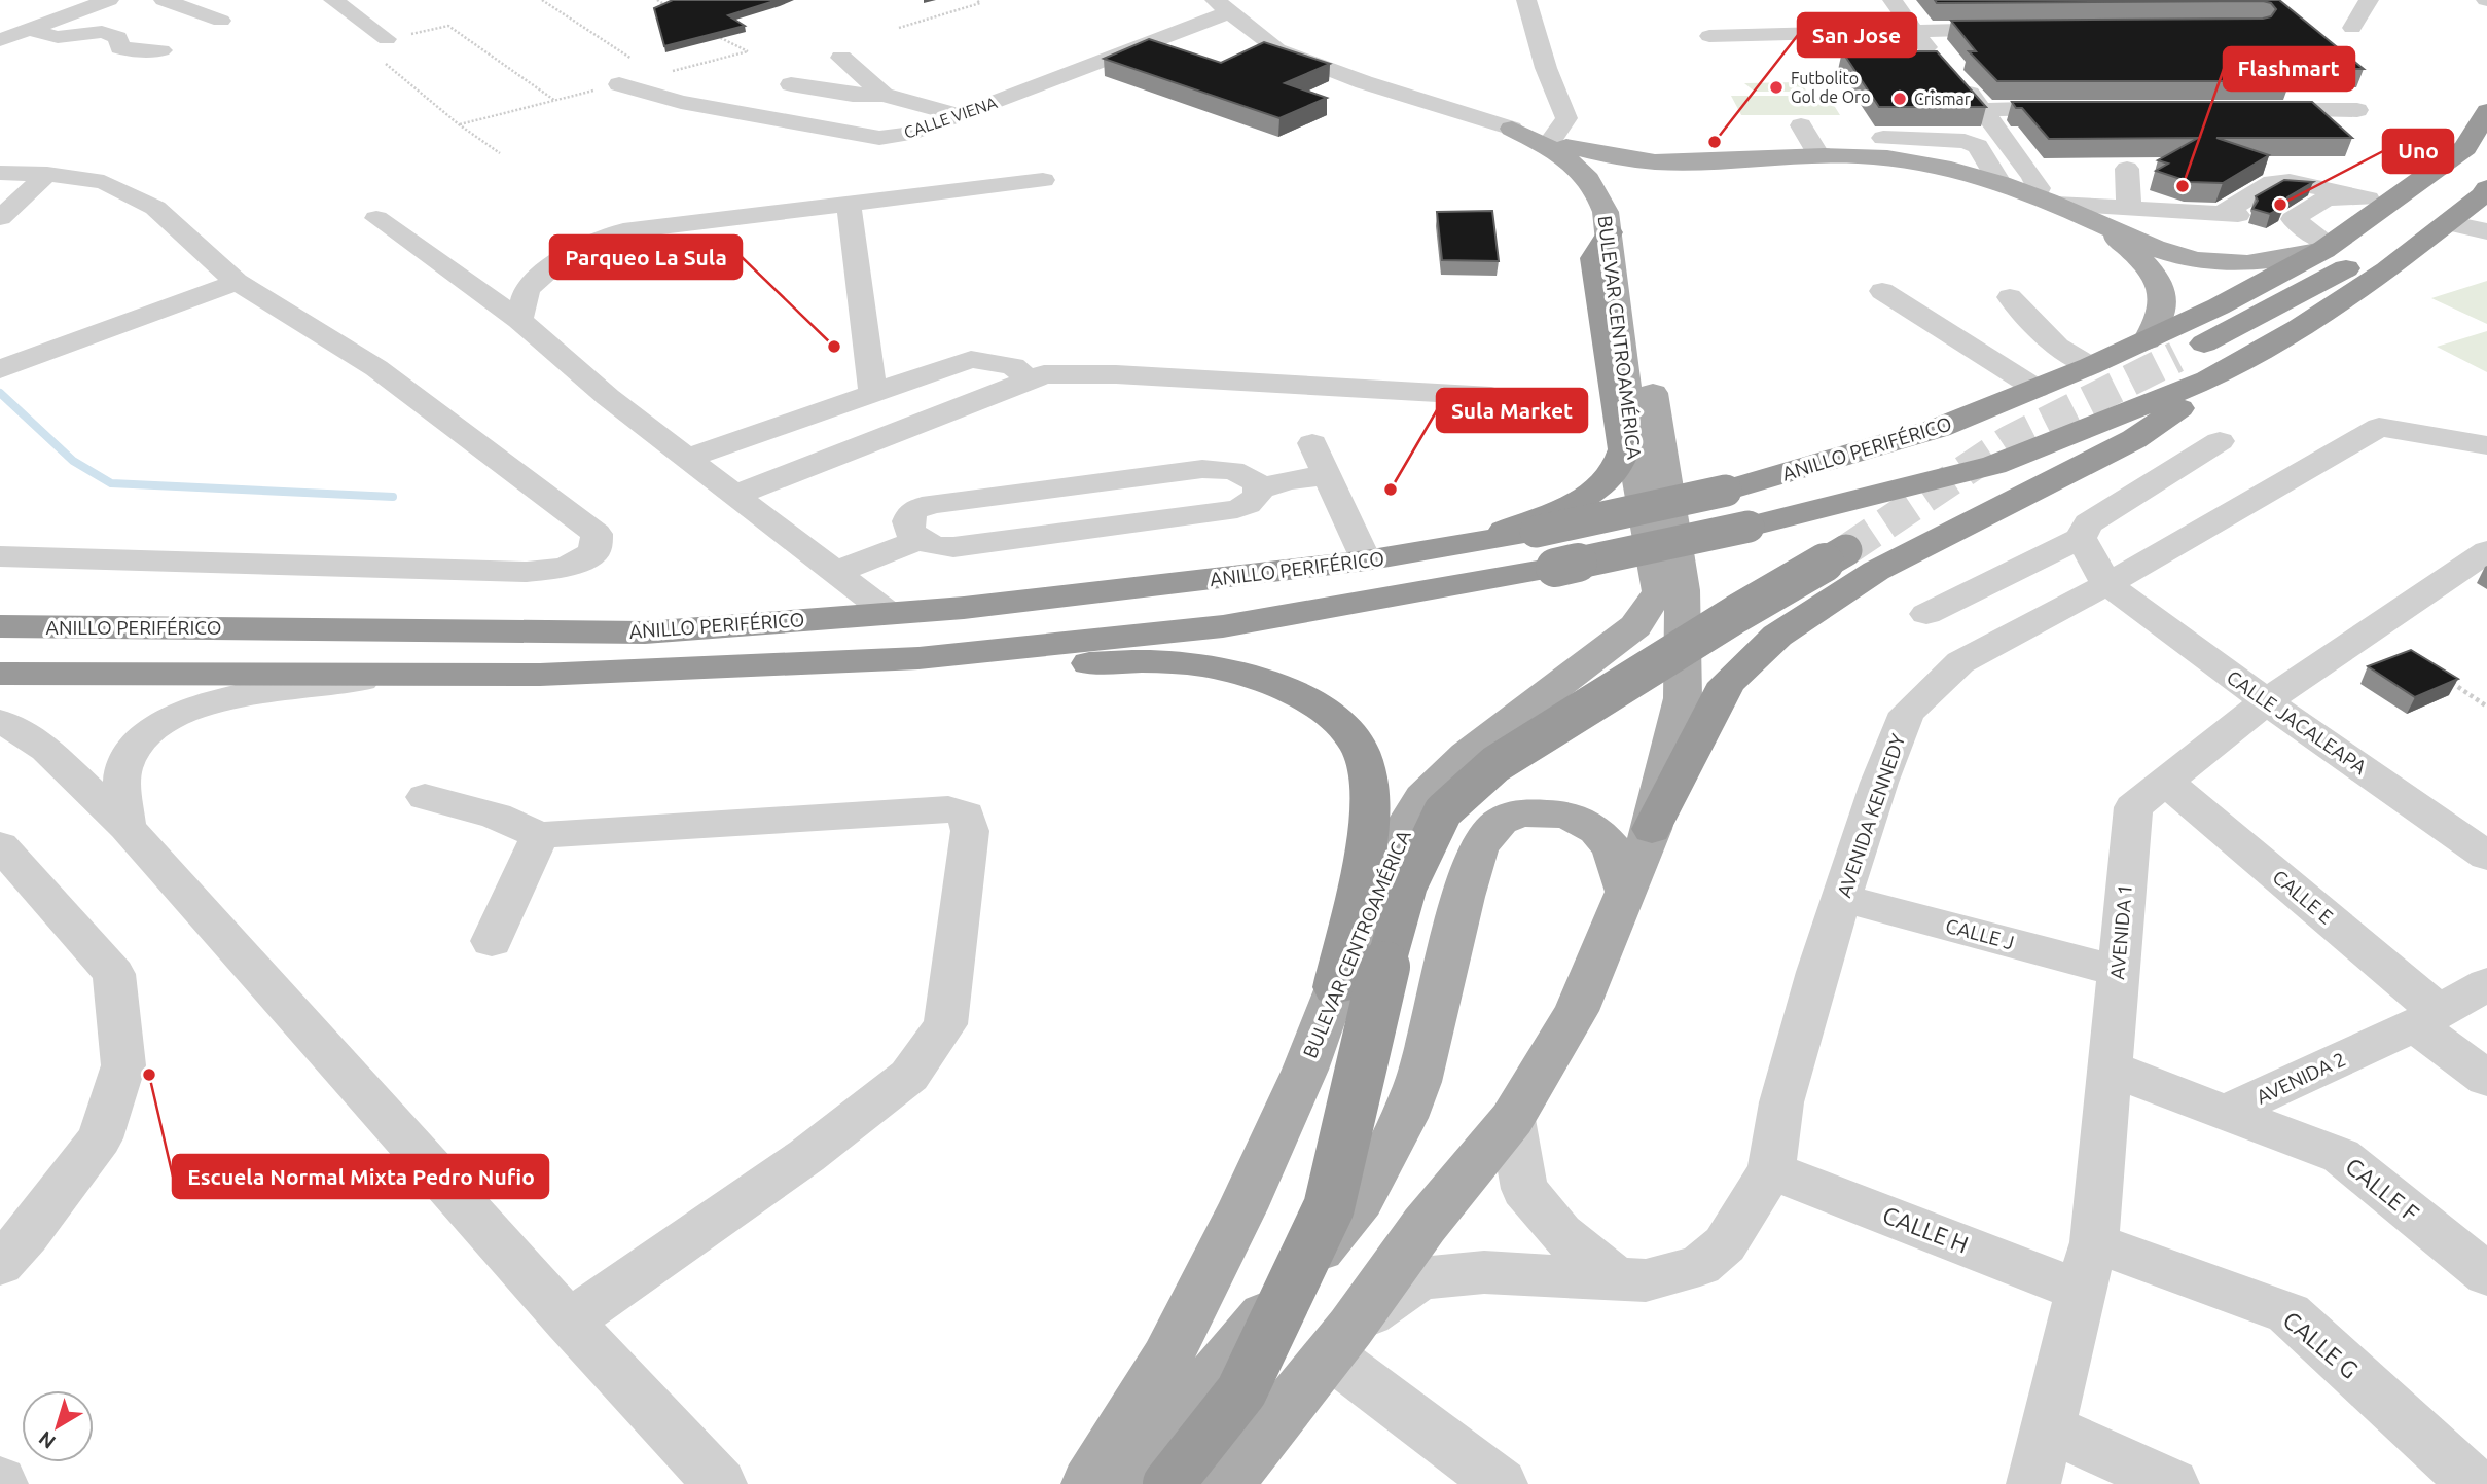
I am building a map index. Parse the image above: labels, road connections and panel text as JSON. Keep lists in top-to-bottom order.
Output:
{
  "streets": {
    "highway": ["ANILLO PERIFÉRICO"],
    "main road": ["BULEVAR CENTROAMÉRICA"],
    "street": [
      "CALLE VIENA",
      "CALLE JACALEAPA",
      "AVENIDA KENNEDY",
      "CALLE E",
      "AVENIDA 1",
      "CALLE J",
      "AVENIDA 2",
      "CALLE F",
      "CALLE H",
      "CALLE G"
    ]
  },
  "crossings": [
    ["BULEVAR CENTROAMÉRICA", "AVENIDA KENNEDY"],
    ["CALLE JACALEAPA", "AVENIDA KENNEDY"],
    ["CALLE JACALEAPA", "AVENIDA 1"],
    ["AVENIDA KENNEDY", "CALLE J"],
    ["AVENIDA KENNEDY", "CALLE H"],
    ["CALLE E", "AVENIDA 1"],
    ["CALLE E", "AVENIDA 2"],
    ["AVENIDA 1", "CALLE J"],
    ["AVENIDA 1", "CALLE H"],
    ["AVENIDA 1", "CALLE G"],
    ["AVENIDA 2", "CALLE F"]
  ],
  "places": [
    "Futbolito Gol de Oro",
    "Crismar",
    "San Jose",
    "Flashmart",
    "Uno",
    "Parqueo La Sula",
    "Sula Market",
    "Escuela Normal Mixta Pedro Nufio"
  ],
  "north": "bottom left"
}
